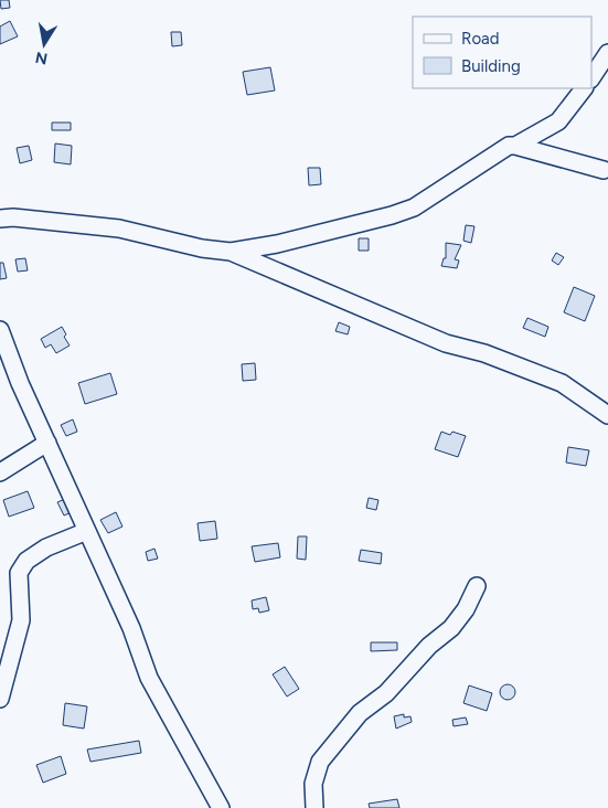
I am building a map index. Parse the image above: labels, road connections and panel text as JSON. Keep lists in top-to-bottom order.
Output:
{
  "legend": ["Road", "Building"],
  "north": "bottom"
}
